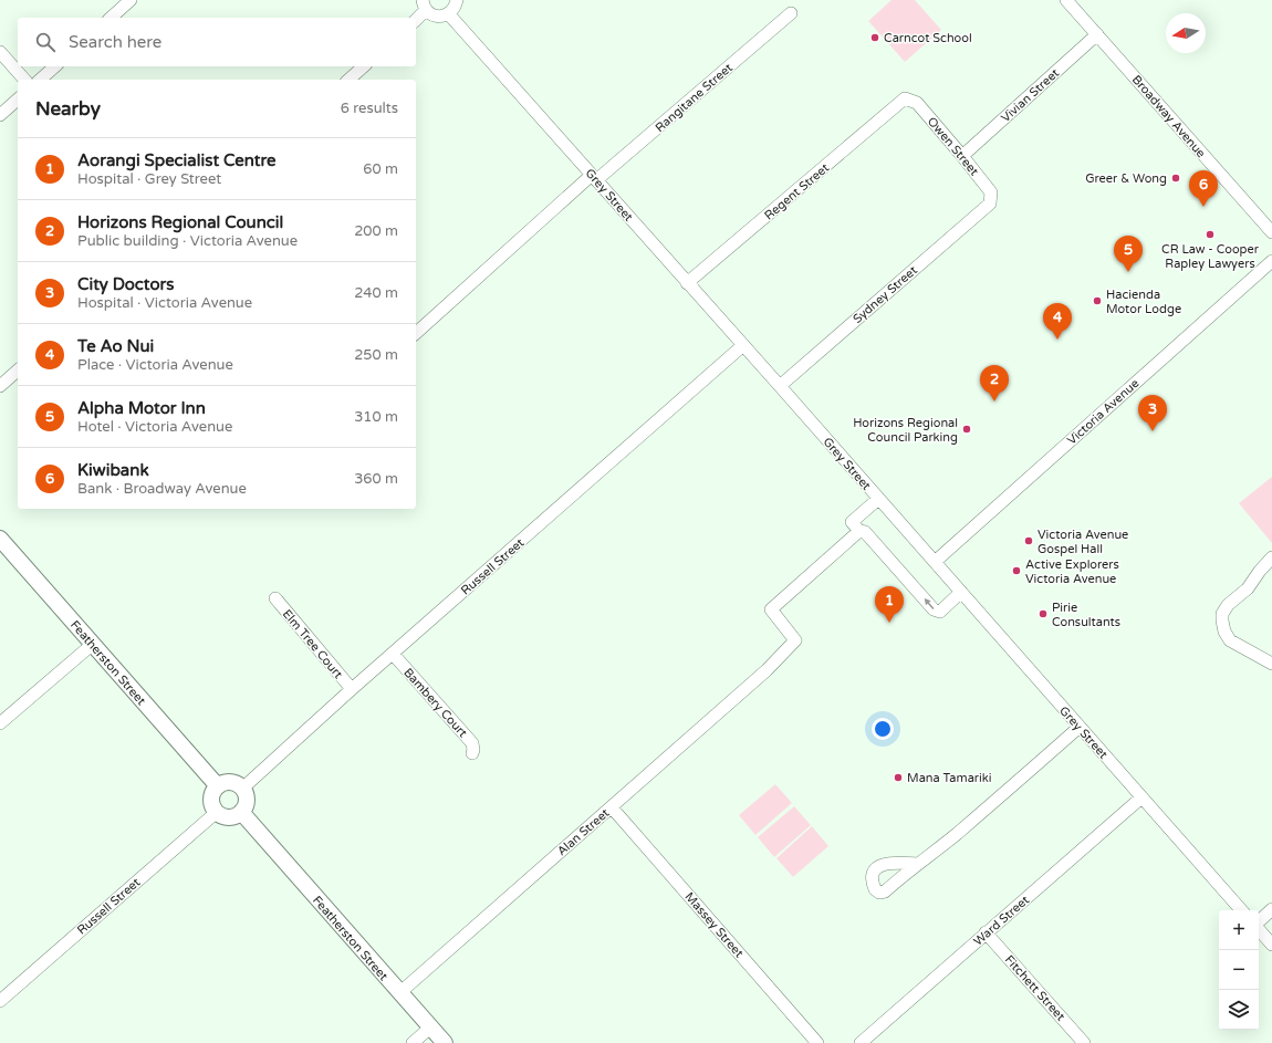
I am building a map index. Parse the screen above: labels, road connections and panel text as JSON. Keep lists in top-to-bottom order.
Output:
{
  "streets": {
    "main road": ["Featherston Street"],
    "street": [
      "Vivian Street",
      "Rangitane Street",
      "Broadway Avenue",
      "Owen Street",
      "Regent Street",
      "Grey Street",
      "Sydney Street",
      "Victoria Avenue",
      "Russell Street",
      "Elm Tree Court",
      "Bambery Court",
      "Alan Street",
      "Ward Street",
      "Massey Street",
      "Fitchett Street"
    ]
  },
  "crossings": [
    ["Vivian Street", "Broadway Avenue"],
    ["Vivian Street", "Owen Street"],
    ["Rangitane Street", "Grey Street"],
    ["Owen Street", "Regent Street"],
    ["Owen Street", "Sydney Street"],
    ["Regent Street", "Grey Street"],
    ["Grey Street", "Sydney Street"],
    ["Grey Street", "Victoria Avenue"],
    ["Grey Street", "Russell Street"],
    ["Grey Street", "Ward Street"],
    ["Russell Street", "Elm Tree Court"],
    ["Russell Street", "Featherston Street"],
    ["Russell Street", "Bambery Court"],
    ["Featherston Street", "Alan Street"],
    ["Alan Street", "Massey Street"],
    ["Ward Street", "Fitchett Street"]
  ],
  "places": [
    "Carncot School",
    "Greer & Wong",
    "CR Law - Cooper Rapley Lawyers",
    "Hacienda Motor Lodge",
    "Horizons Regional Council Parking",
    "Victoria Avenue Gospel Hall",
    "Active Explorers Victoria Avenue",
    "Pirie Consultants",
    "Mana Tamariki"
  ],
  "north": "left",
  "page": {
    "search": "Search here",
    "heading": ["Nearby", "6 results"],
    "list": [
      {
        "mark": "1",
        "name": "Aorangi Specialist Centre",
        "note": "Hospital · Grey Street",
        "value": "60 m"
      },
      {
        "mark": "2",
        "name": "Horizons Regional Council",
        "note": "Public building · Victoria Avenue",
        "value": "200 m"
      },
      {
        "mark": "3",
        "name": "City Doctors",
        "note": "Hospital · Victoria Avenue",
        "value": "240 m"
      },
      {
        "mark": "4",
        "name": "Te Ao Nui",
        "note": "Place · Victoria Avenue",
        "value": "250 m"
      },
      {
        "mark": "5",
        "name": "Alpha Motor Inn",
        "note": "Hotel · Victoria Avenue",
        "value": "310 m"
      },
      {
        "mark": "6",
        "name": "Kiwibank",
        "note": "Bank · Broadway Avenue",
        "value": "360 m"
      }
    ],
    "pins": [
      "6",
      "5",
      "4",
      "2",
      "3",
      "1"
    ],
    "map_buttons": ["+", "−"]
  }
}
